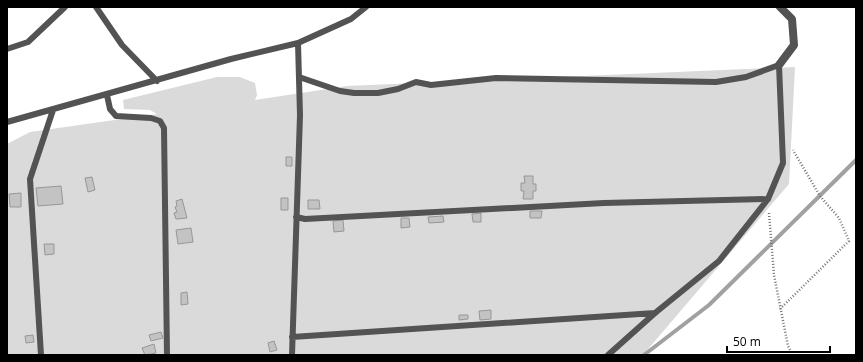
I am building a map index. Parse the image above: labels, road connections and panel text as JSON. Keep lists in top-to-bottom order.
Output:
{
  "scale_bar": "50 m"
}
